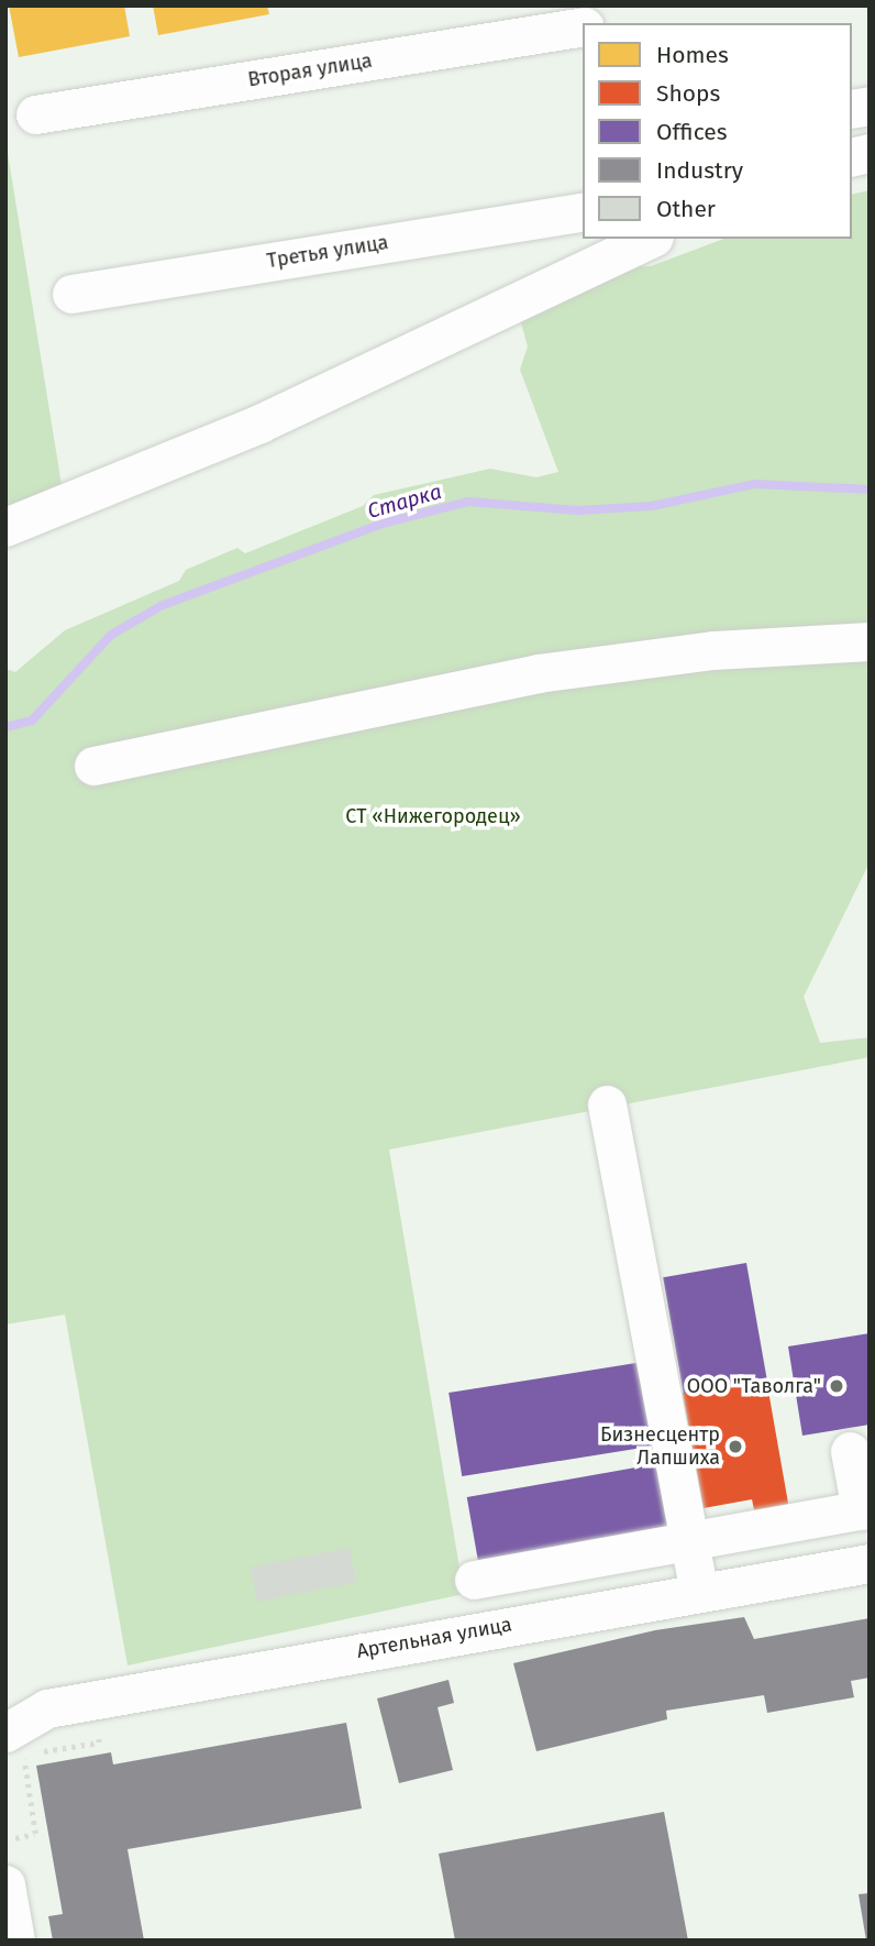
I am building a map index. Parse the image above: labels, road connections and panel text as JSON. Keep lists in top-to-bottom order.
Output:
{
  "streets": {
    "street": ["Вторая улица", "Третья улица", "Артельная улица"]
  },
  "water": ["Старка"],
  "parks": ["СТ «Нижегородец»"],
  "places": ["ООО \"Таволга\"", "Бизнесцентр Лапшиха"],
  "legend": [
    "Homes",
    "Shops",
    "Offices",
    "Industry",
    "Other"
  ]
}
